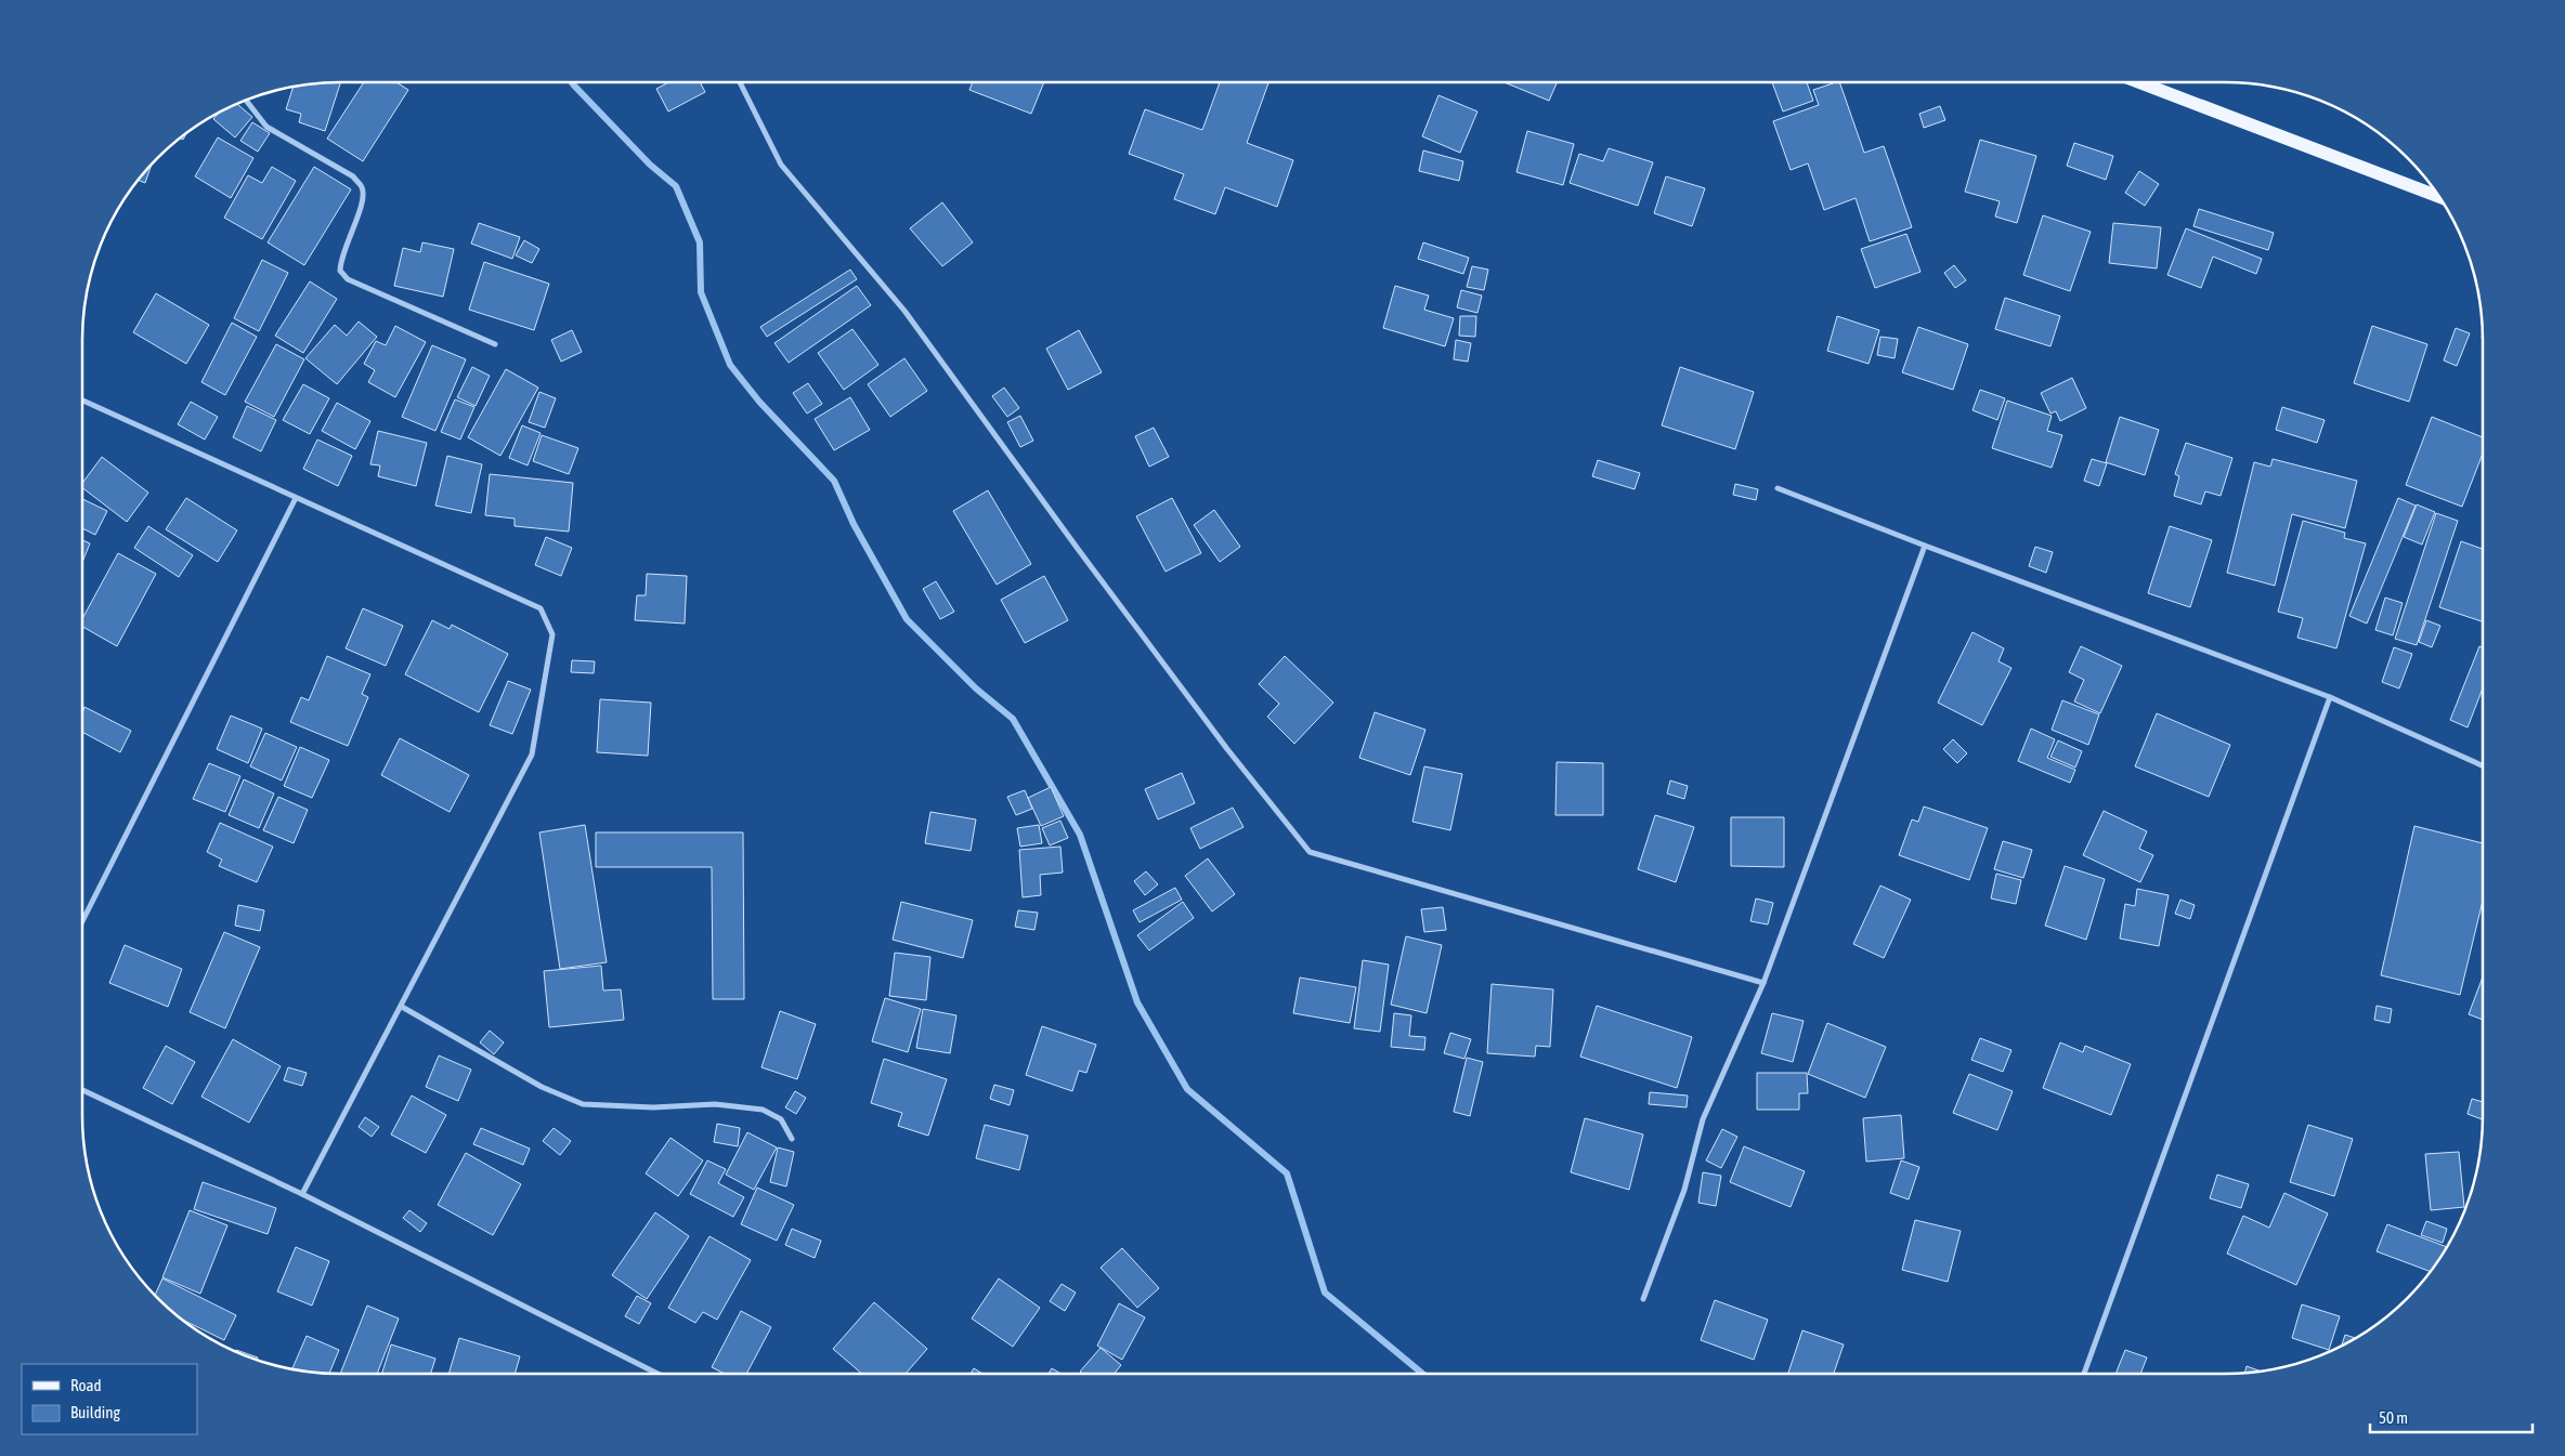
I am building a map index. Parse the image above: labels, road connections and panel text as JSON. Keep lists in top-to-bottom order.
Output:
{
  "legend": ["Road", "Building"],
  "scale_bar": "50 m"
}
